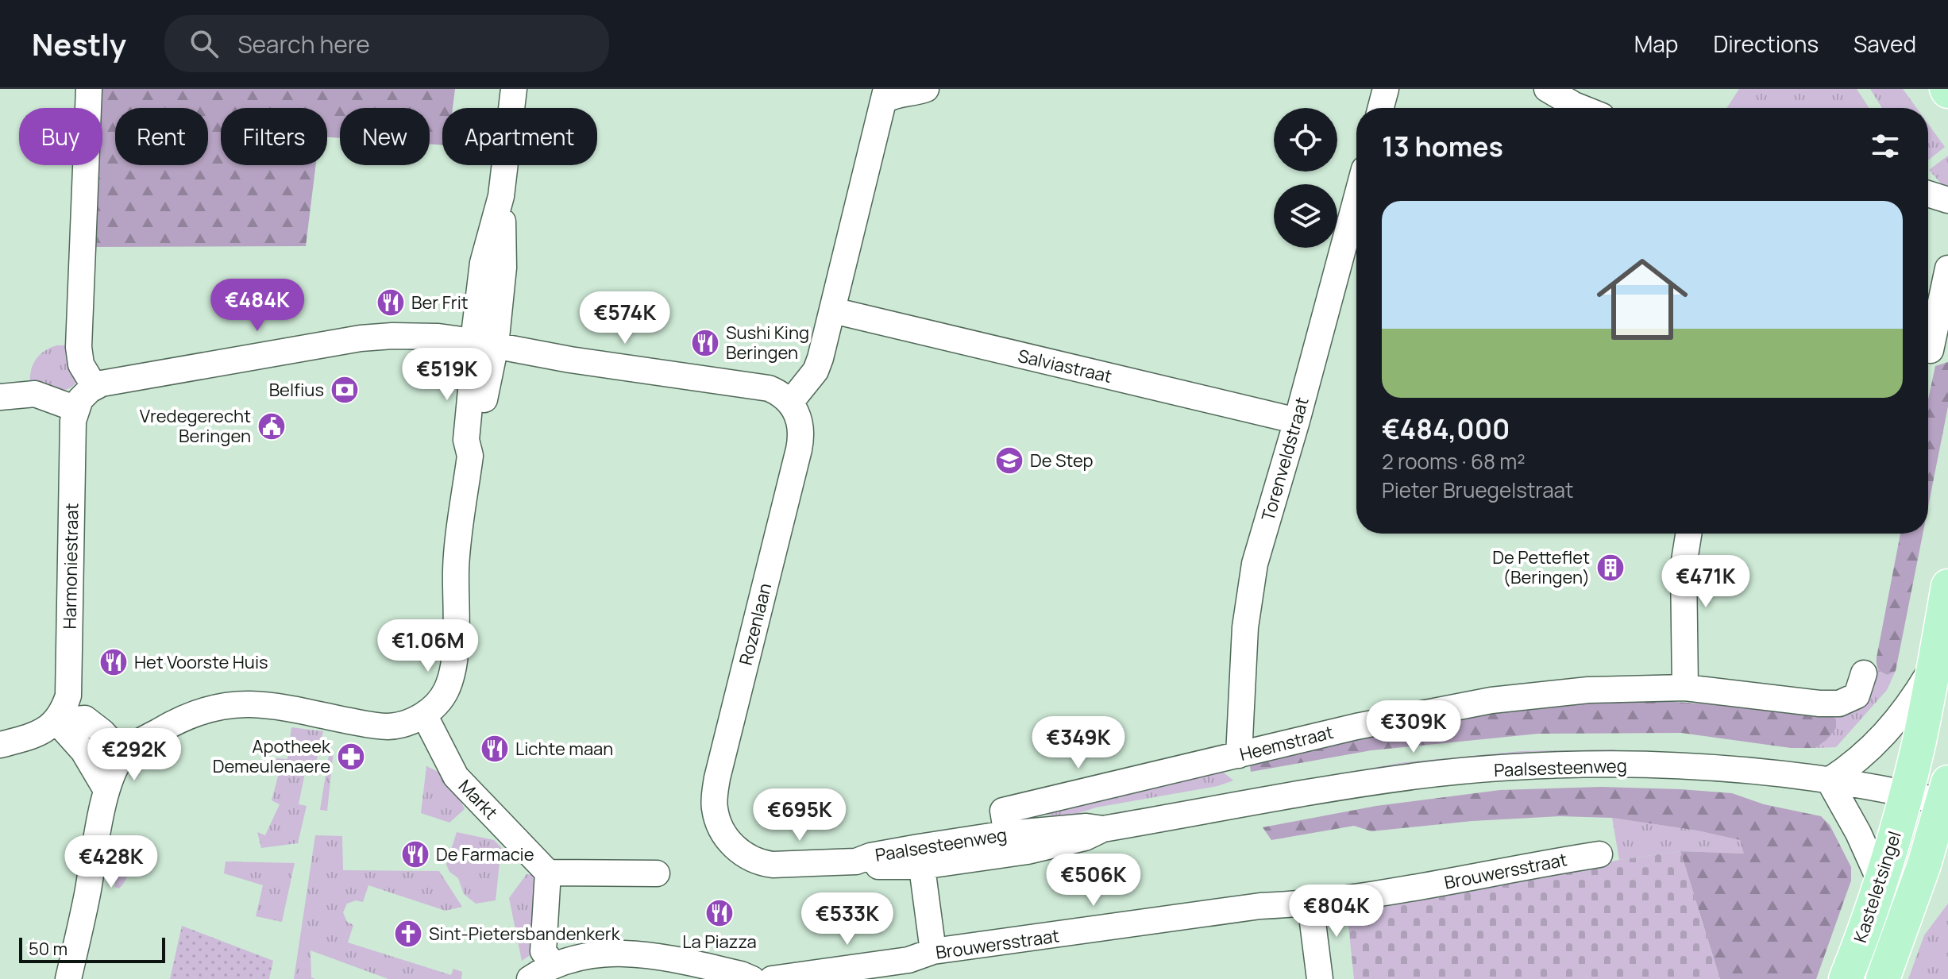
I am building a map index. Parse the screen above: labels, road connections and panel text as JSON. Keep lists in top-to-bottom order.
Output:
{
  "streets": {
    "main road": ["Kasteletsingel"],
    "street": [
      "Salviastraat",
      "Torenveldstraat",
      "Harmoniestraat",
      "Rozenlaan",
      "Heemstraat",
      "Paalsesteenweg",
      "Markt",
      "Brouwersstraat"
    ]
  },
  "crossings": [
    ["Salviastraat", "Torenveldstraat"],
    ["Torenveldstraat", "Heemstraat"],
    ["Rozenlaan", "Paalsesteenweg"],
    ["Heemstraat", "Paalsesteenweg"],
    ["Paalsesteenweg", "Kasteletsingel"]
  ],
  "places": {
    "restaurant": [
      "Ber Frit",
      "Sushi King Beringen",
      "Het Voorste Huis",
      "Lichte maan",
      "De Farmacie",
      "La Piazza"
    ],
    "bank": ["Belfius"],
    "public building": ["Vredegerecht Beringen"],
    "school or university": ["De Step"],
    "building": ["De Petteflet (Beringen)"],
    "pharmacy": ["Apotheek Demeulenaere"],
    "church": ["Sint-Pietersbandenkerk"]
  },
  "scale_bar": "50 m",
  "page": {
    "header": "Nestly",
    "search": "Search here",
    "nav": ["Map", "Directions", "Saved"],
    "chip": [
      "Buy",
      "Rent",
      "Filters",
      "New",
      "Apartment"
    ],
    "heading": "13 homes",
    "list": [
      {
        "name": "€484,000",
        "note": "2 rooms · 68 m² · Pieter Bruegelstraat"
      }
    ],
    "price": [
      "€484K",
      "€574K",
      "€519K",
      "€471K",
      "€1.06M",
      "€309K",
      "€349K",
      "€292K",
      "€695K",
      "€428K",
      "€506K",
      "€804K",
      "€533K"
    ],
    "scale": "50 m"
  }
}
